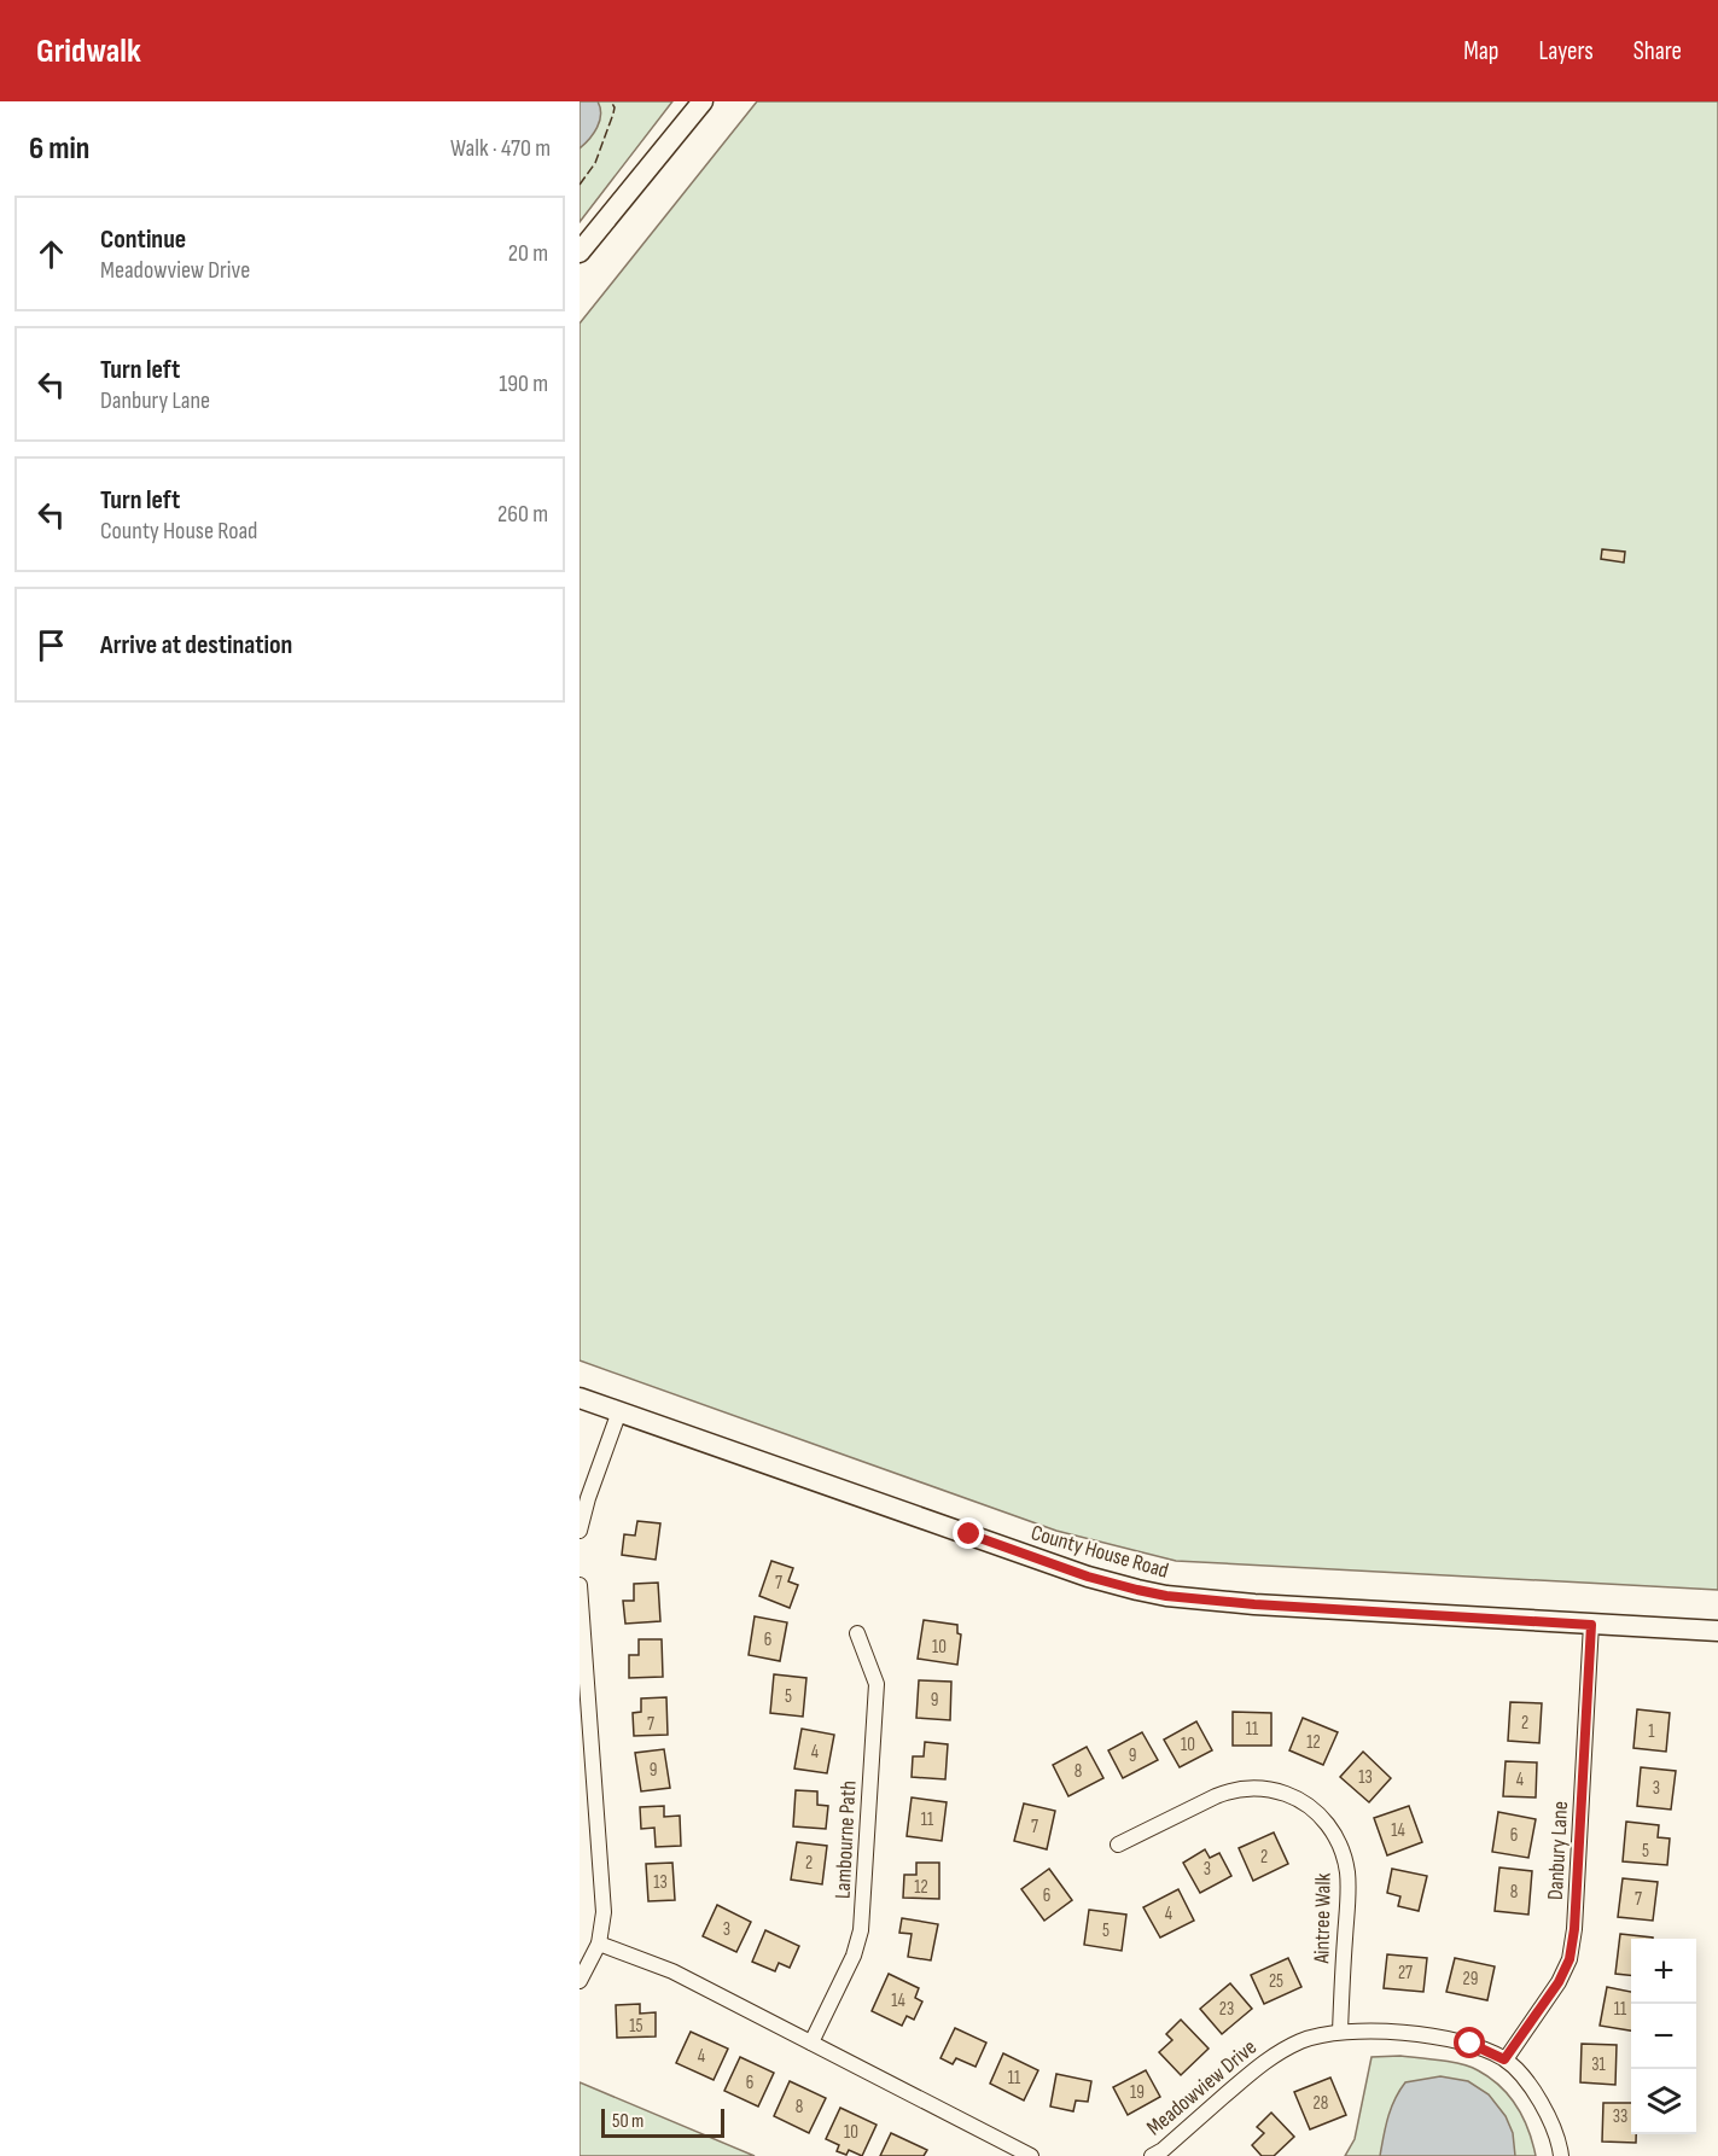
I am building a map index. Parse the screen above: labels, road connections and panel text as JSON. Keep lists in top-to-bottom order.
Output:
{
  "streets": {
    "street": [
      "County House Road",
      "Lambourne Path",
      "Danbury Lane",
      "Aintree Walk",
      "Meadowview Drive"
    ]
  },
  "crossings": [
    ["County House Road", "Danbury Lane"],
    ["Danbury Lane", "Meadowview Drive"],
    ["Aintree Walk", "Meadowview Drive"]
  ],
  "house_numbers": [
    "7",
    "6",
    "10",
    "5",
    "9",
    "2",
    "7",
    "11",
    "1",
    "12",
    "10",
    "4",
    "9",
    "9",
    "8",
    "13",
    "4",
    "3",
    "11",
    "7",
    "14",
    "6",
    "5",
    "2",
    "2",
    "3",
    "13",
    "12",
    "8",
    "6",
    "7",
    "4",
    "3",
    "5",
    "27",
    "29",
    "25",
    "14",
    "23",
    "11",
    "15",
    "4",
    "31",
    "11",
    "6",
    "19",
    "28",
    "8",
    "33",
    "10"
  ],
  "scale_bar": "50 m",
  "page": {
    "header": "Gridwalk",
    "nav": ["Map", "Layers", "Share"],
    "heading": ["6 min", "Walk · 470 m"],
    "list": [
      ["Continue", "Meadowview Drive", "20 m"],
      ["Turn left", "Danbury Lane", "190 m"],
      ["Turn left", "County House Road", "260 m"],
      "Arrive at destination"
    ],
    "map_buttons": ["+", "−"],
    "scale": "50 m"
  }
}
